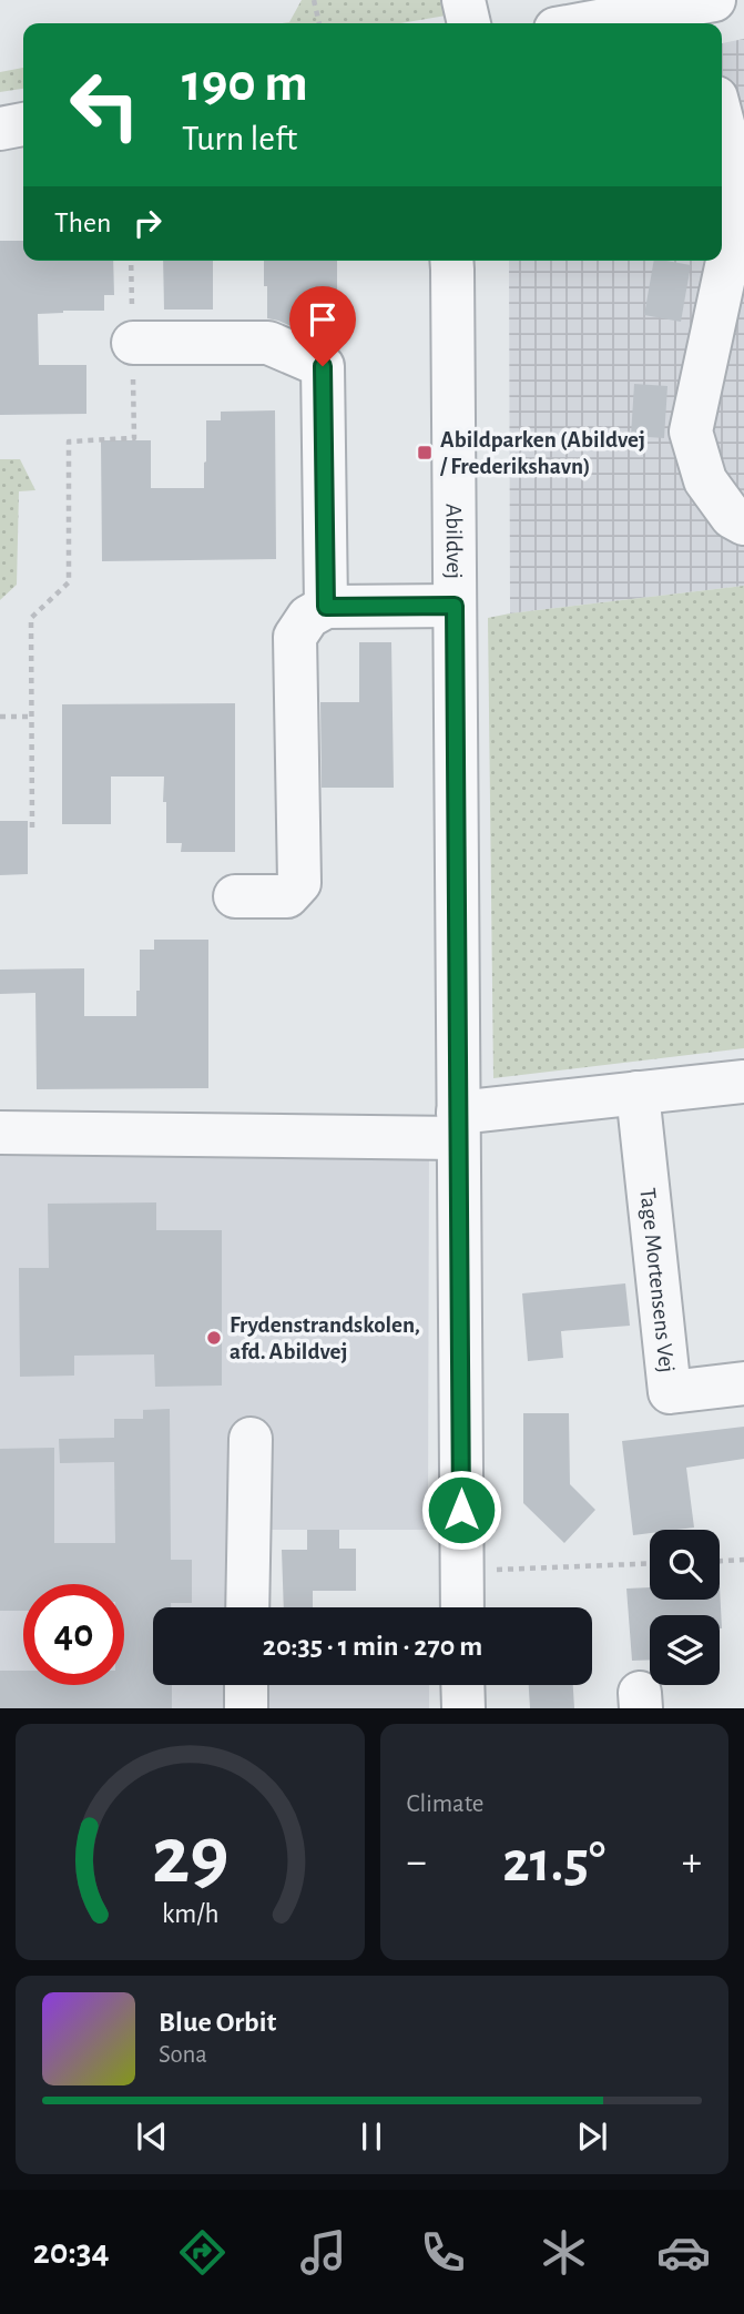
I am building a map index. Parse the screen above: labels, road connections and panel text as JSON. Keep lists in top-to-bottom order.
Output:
{
  "streets": {
    "street": ["Abildvej", "Tage Mortensens Vej"]
  },
  "places": {
    "transit": ["Abildparken (Abildvej / Frederikshavn)"],
    "other": ["Frydenstrandskolen, afd. Abildvej"]
  },
  "page": {
    "turn": ["190 m", "Turn left"],
    "then": "Then",
    "limit": "40",
    "trip": "20:35 · 1 min · 270 m",
    "tile": "Climate",
    "heat": ["−", "21.5°", "+"],
    "song": ["Blue Orbit", "Sona"],
    "tabs": "20:34",
    "gauge": ["29", "km/h"]
  }
}
